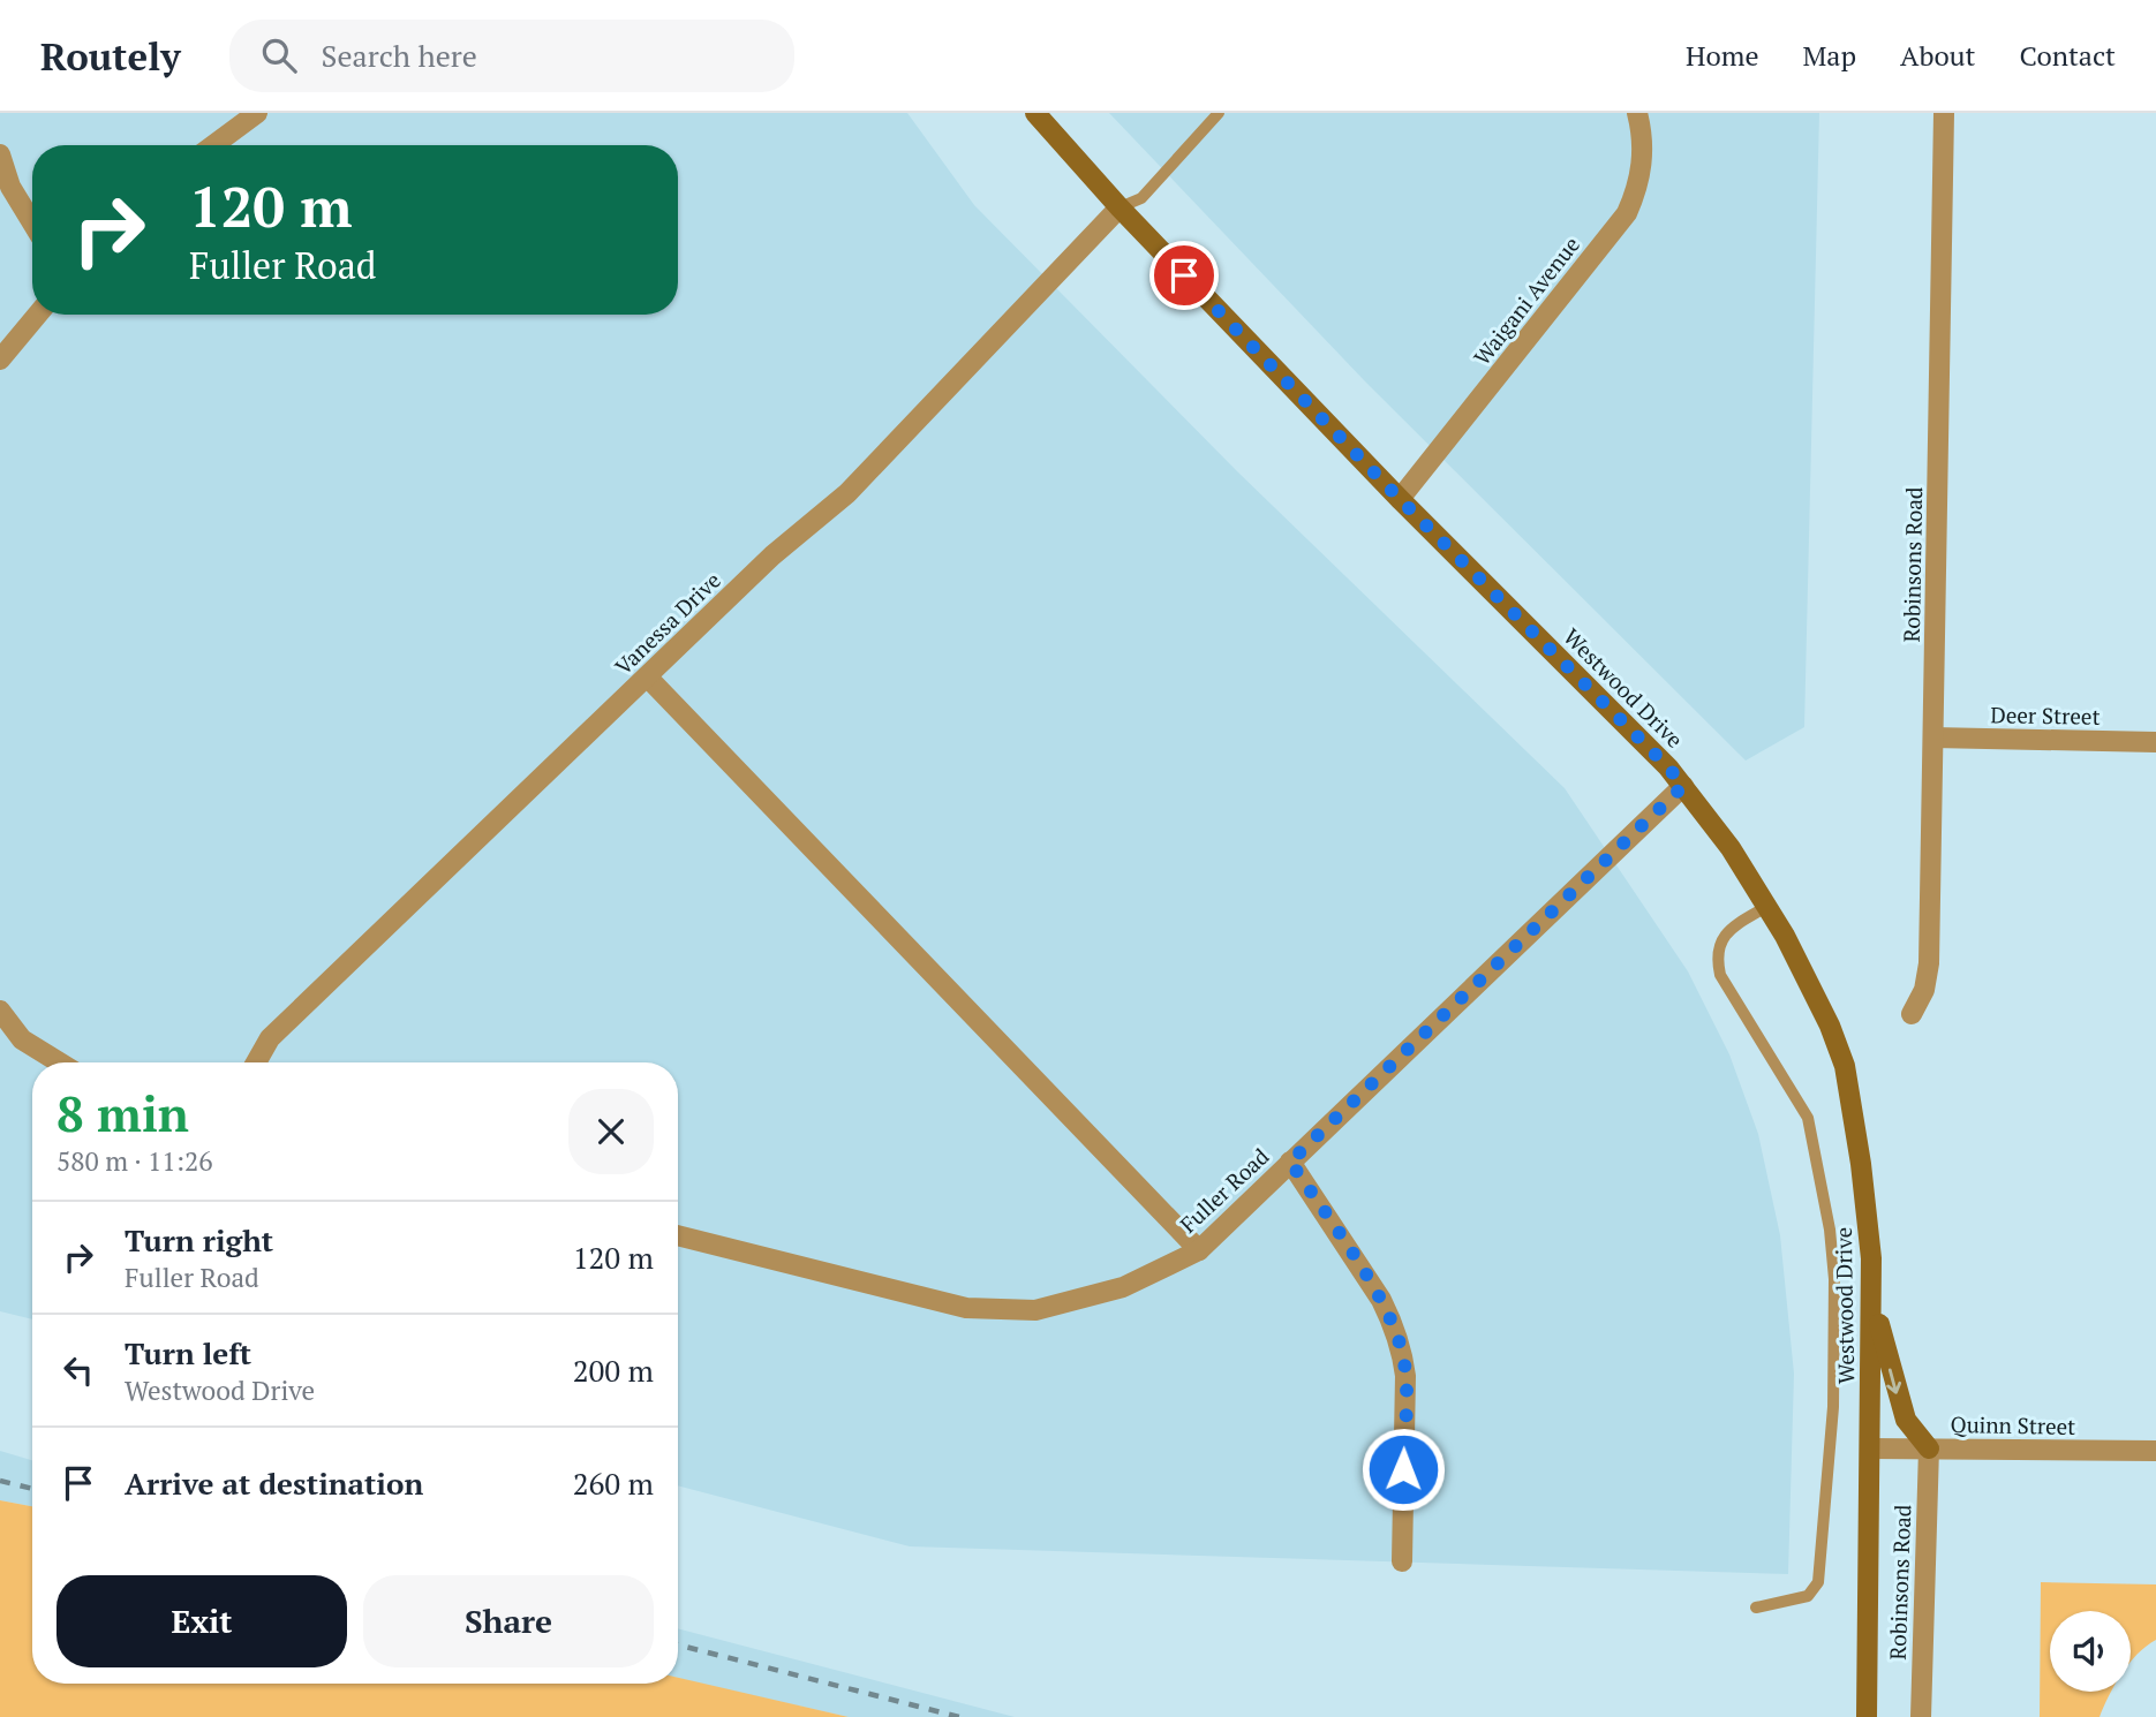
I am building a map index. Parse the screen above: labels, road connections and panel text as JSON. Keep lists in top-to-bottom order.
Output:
{
  "streets": {
    "main road": ["Robinsons Road", "Westwood Drive"],
    "street": [
      "Waigani Avenue",
      "Vanessa Drive",
      "Deer Street",
      "Fuller Road",
      "Quinn Street"
    ]
  },
  "crossings": [
    ["Waigani Avenue", "Westwood Drive"],
    ["Robinsons Road", "Westwood Drive"],
    ["Robinsons Road", "Deer Street"],
    ["Robinsons Road", "Quinn Street"],
    ["Vanessa Drive", "Westwood Drive"],
    ["Westwood Drive", "Fuller Road"],
    ["Westwood Drive", "Quinn Street"]
  ],
  "page": {
    "header": "Routely",
    "search": "Search here",
    "nav": [
      "Home",
      "Map",
      "About",
      "Contact"
    ],
    "turn": ["120 m", "Fuller Road"],
    "heading": ["8 min", "580 m · 11:26"],
    "list": [
      {
        "name": "Turn right",
        "note": "Fuller Road",
        "value": "120 m"
      },
      {
        "name": "Turn left",
        "note": "Westwood Drive",
        "value": "200 m"
      },
      {
        "name": "Arrive at destination",
        "value": "260 m"
      }
    ],
    "buttons": ["Exit", "Share"]
  }
}
